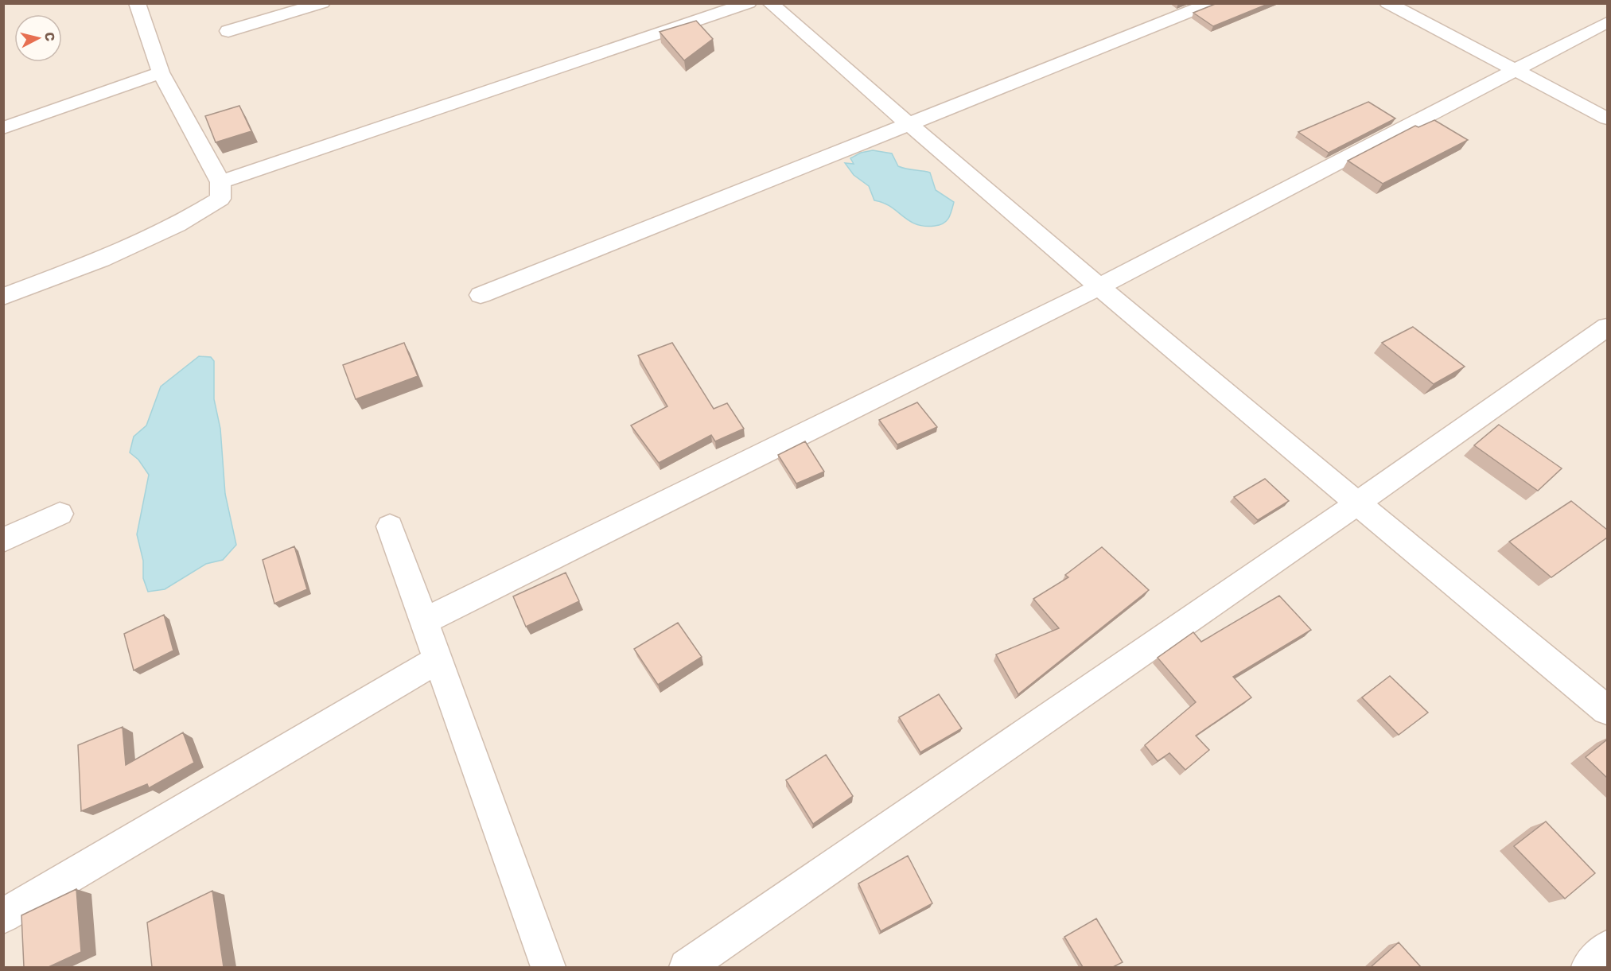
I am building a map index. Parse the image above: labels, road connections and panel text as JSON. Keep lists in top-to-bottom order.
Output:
{
  "north": "right"
}
